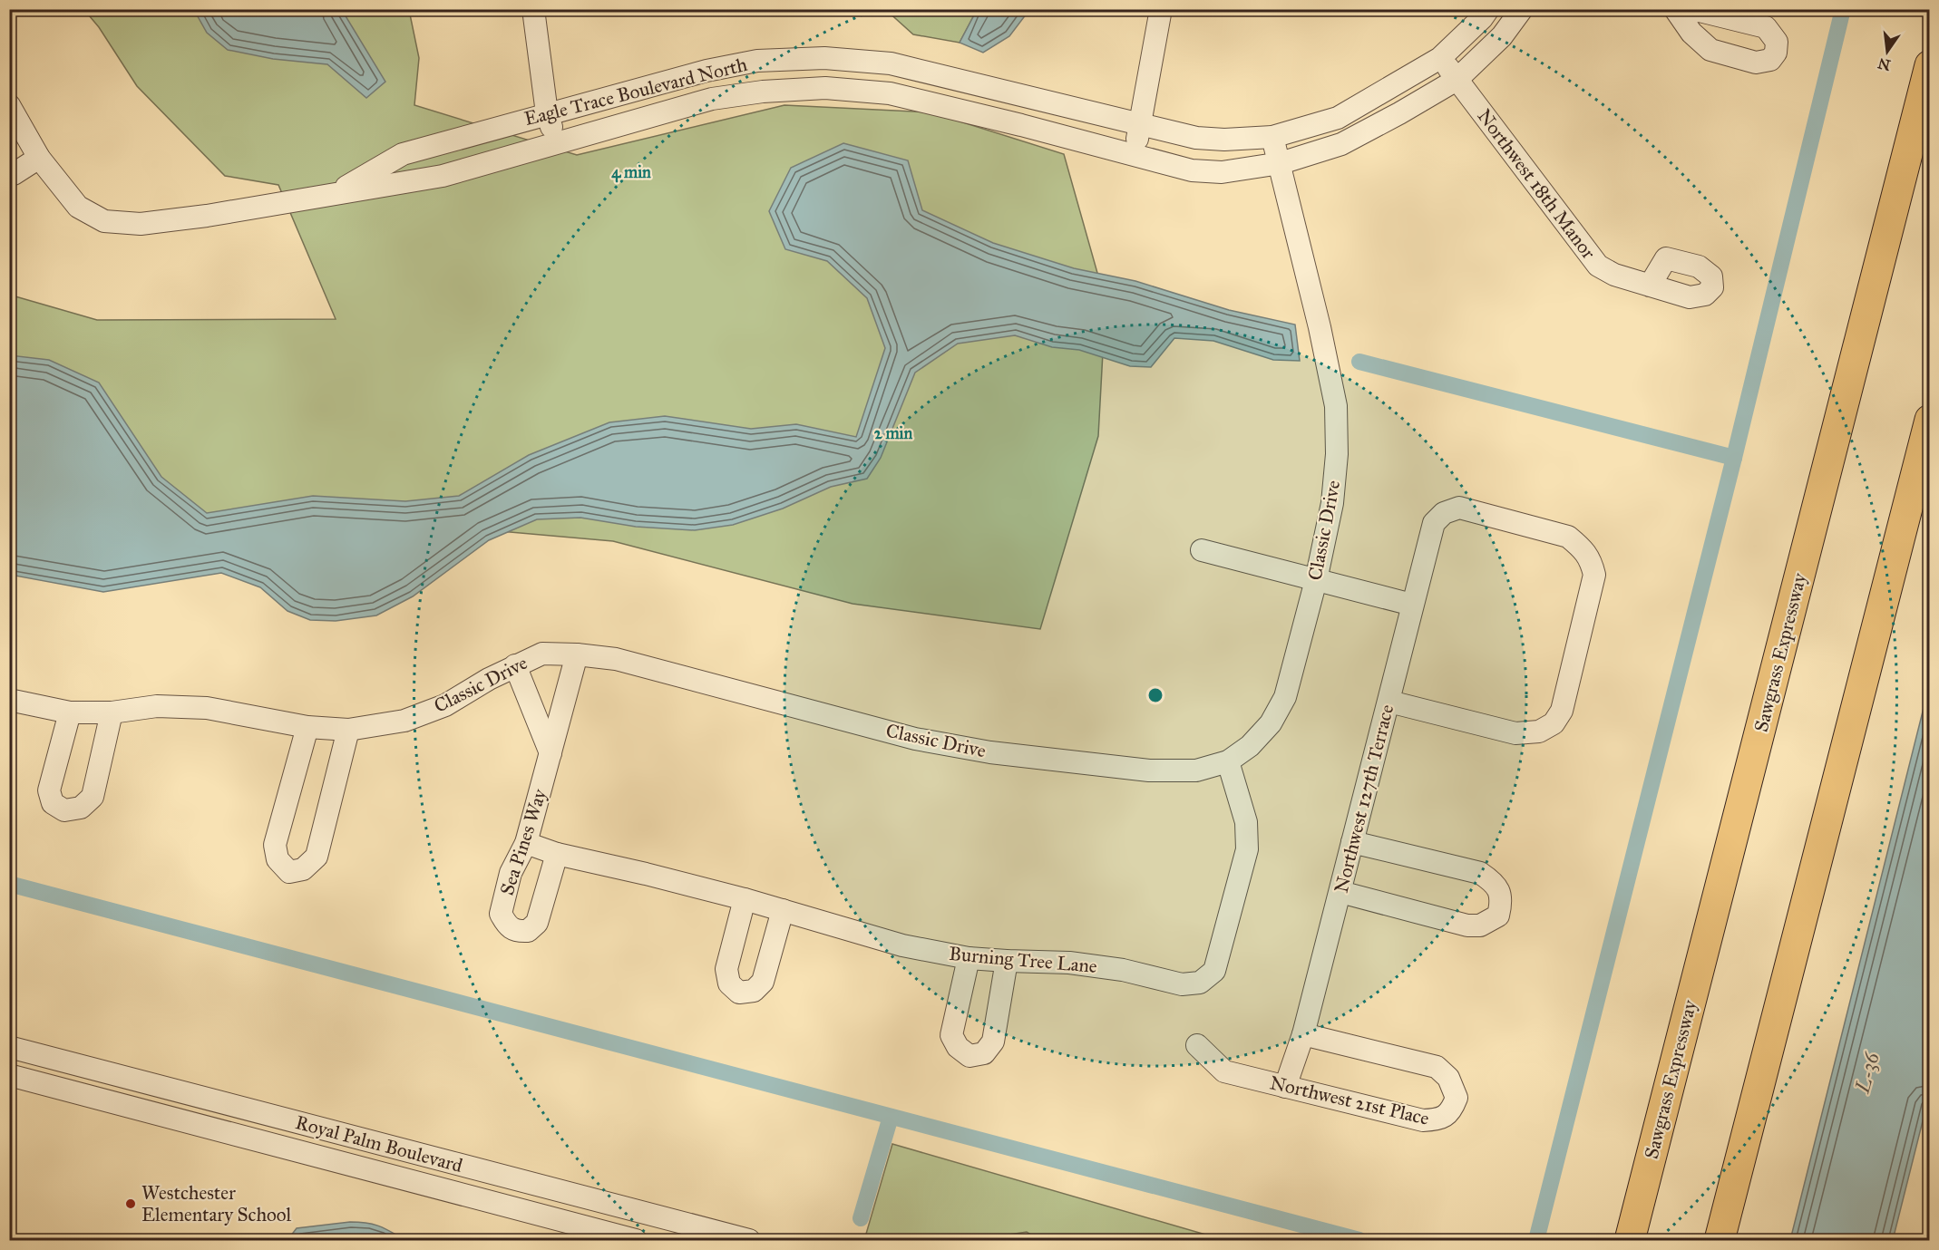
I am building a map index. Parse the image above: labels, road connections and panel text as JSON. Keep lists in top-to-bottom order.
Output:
{
  "streets": {
    "highway": ["Sawgrass Expressway"],
    "street": [
      "Eagle Trace Boulevard North",
      "Northwest 18th Manor",
      "Classic Drive",
      "Northwest 127th Terrace",
      "Sea Pines Way",
      "Burning Tree Lane",
      "Northwest 21st Place",
      "Royal Palm Boulevard"
    ]
  },
  "crossings": [
    ["Eagle Trace Boulevard North", "Northwest 18th Manor"],
    ["Eagle Trace Boulevard North", "Classic Drive"],
    ["Classic Drive", "Sea Pines Way"],
    ["Classic Drive", "Burning Tree Lane"],
    ["Northwest 127th Terrace", "Northwest 21st Place"],
    ["Sea Pines Way", "Burning Tree Lane"]
  ],
  "water": ["L-36"],
  "places": ["Westchester Elementary School"],
  "north": "bottom",
  "rings": ["4 min", "2 min"]
}
